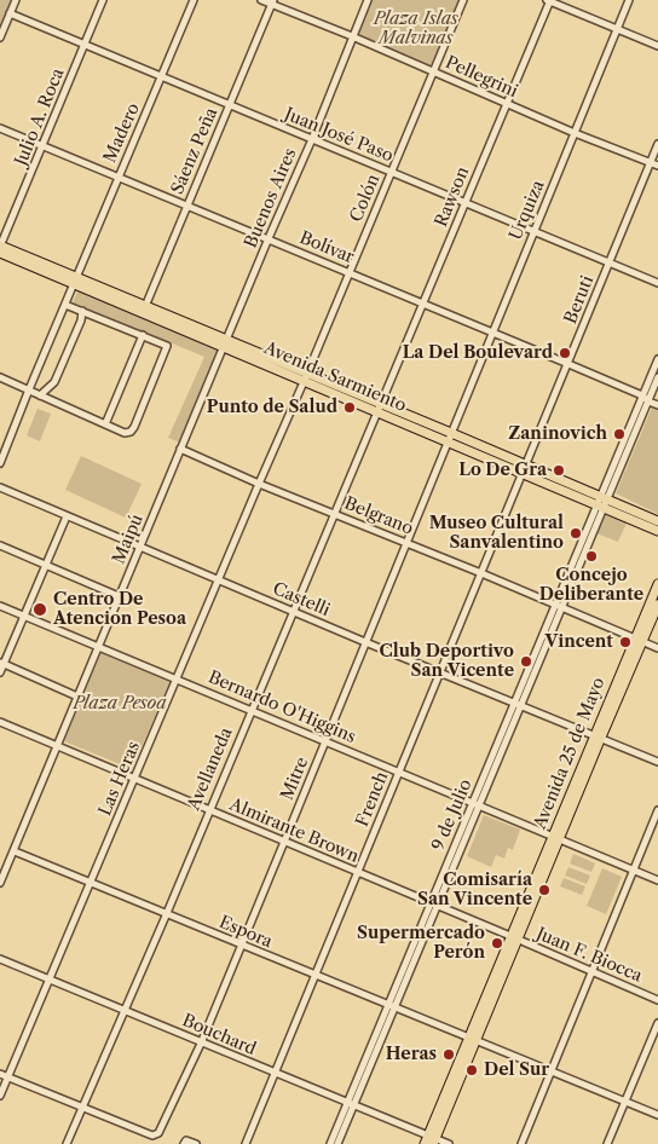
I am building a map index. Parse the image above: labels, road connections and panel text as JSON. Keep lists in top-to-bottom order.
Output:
{
  "streets": {
    "main road": ["Avenida Sarmiento", "Avenida 25 de Mayo"],
    "street": [
      "Pellegrini",
      "Julio A. Roca",
      "Madero",
      "Juan José Paso",
      "Sáenz Peña",
      "Rawson",
      "Buenos Aires",
      "Colón",
      "Urquiza",
      "Bolívar",
      "Beruti",
      "Belgrano",
      "Maipú",
      "Castelli",
      "Bernardo O'Higgins",
      "Avellaneda",
      "Las Heras",
      "Mitre",
      "French",
      "9 de Julio",
      "Almirante Brown",
      "Espora",
      "Juan F. Biocca",
      "Bouchard"
    ]
  },
  "crossings": [
    ["Pellegrini", "Sáenz Peña"],
    ["Pellegrini", "Rawson"],
    ["Pellegrini", "Buenos Aires"],
    ["Pellegrini", "Colón"],
    ["Pellegrini", "Urquiza"],
    ["Pellegrini", "Beruti"],
    ["Julio A. Roca", "Juan José Paso"],
    ["Julio A. Roca", "Bolívar"],
    ["Julio A. Roca", "Avenida Sarmiento"],
    ["Madero", "Juan José Paso"],
    ["Madero", "Bolívar"],
    ["Madero", "Avenida Sarmiento"],
    ["Juan José Paso", "Sáenz Peña"],
    ["Juan José Paso", "Rawson"],
    ["Juan José Paso", "Buenos Aires"],
    ["Juan José Paso", "Colón"],
    ["Juan José Paso", "Urquiza"],
    ["Juan José Paso", "Beruti"],
    ["Sáenz Peña", "Bolívar"],
    ["Sáenz Peña", "Avenida Sarmiento"],
    ["Rawson", "Bolívar"],
    ["Rawson", "Avenida Sarmiento"],
    ["Rawson", "Avellaneda"],
    ["Buenos Aires", "Bolívar"],
    ["Buenos Aires", "Avenida Sarmiento"],
    ["Buenos Aires", "Maipú"],
    ["Colón", "Bolívar"],
    ["Colón", "Avenida Sarmiento"],
    ["Colón", "Las Heras"],
    ["Urquiza", "Bolívar"],
    ["Urquiza", "Avenida Sarmiento"],
    ["Urquiza", "Mitre"],
    ["Bolívar", "Beruti"],
    ["Bolívar", "9 de Julio"],
    ["Beruti", "Avenida Sarmiento"],
    ["Beruti", "French"],
    ["Avenida Sarmiento", "Maipú"],
    ["Avenida Sarmiento", "Avellaneda"],
    ["Avenida Sarmiento", "Las Heras"],
    ["Avenida Sarmiento", "Mitre"],
    ["Avenida Sarmiento", "French"],
    ["Avenida Sarmiento", "9 de Julio"],
    ["Belgrano", "Maipú"],
    ["Belgrano", "Avenida 25 de Mayo"],
    ["Belgrano", "Avellaneda"],
    ["Belgrano", "Las Heras"],
    ["Belgrano", "Mitre"],
    ["Belgrano", "French"],
    ["Belgrano", "9 de Julio"],
    ["Maipú", "Castelli"],
    ["Maipú", "Bernardo O'Higgins"],
    ["Maipú", "Almirante Brown"],
    ["Maipú", "Espora"],
    ["Castelli", "Avenida 25 de Mayo"],
    ["Castelli", "Avellaneda"],
    ["Castelli", "Las Heras"],
    ["Castelli", "Mitre"],
    ["Castelli", "French"],
    ["Castelli", "9 de Julio"],
    ["Bernardo O'Higgins", "Avenida 25 de Mayo"],
    ["Bernardo O'Higgins", "Avellaneda"],
    ["Bernardo O'Higgins", "Las Heras"],
    ["Bernardo O'Higgins", "Mitre"],
    ["Bernardo O'Higgins", "French"],
    ["Bernardo O'Higgins", "9 de Julio"],
    ["Avenida 25 de Mayo", "Almirante Brown"],
    ["Avenida 25 de Mayo", "Espora"],
    ["Avenida 25 de Mayo", "Juan F. Biocca"],
    ["Avenida 25 de Mayo", "Bouchard"],
    ["Avellaneda", "Mitre"],
    ["Avellaneda", "Almirante Brown"],
    ["Avellaneda", "Espora"],
    ["Avellaneda", "Bouchard"],
    ["Las Heras", "Almirante Brown"],
    ["Las Heras", "Espora"],
    ["Las Heras", "Bouchard"],
    ["Mitre", "Almirante Brown"],
    ["Mitre", "Espora"],
    ["Mitre", "Bouchard"],
    ["French", "Almirante Brown"],
    ["French", "Espora"],
    ["French", "Bouchard"],
    ["9 de Julio", "Almirante Brown"],
    ["9 de Julio", "Espora"],
    ["9 de Julio", "Bouchard"],
    ["Almirante Brown", "Juan F. Biocca"]
  ],
  "parks": ["Plaza Islas Malvinas", "Plaza Pesoa"],
  "places": [
    "La Del Boulevard",
    "Punto de Salud",
    "Zaninovich",
    "Lo De Gra",
    "Museo Cultural Sanvalentino",
    "Concejo Deliberante",
    "Centro De Atencion Pesoa",
    "Vincent",
    "Club Deportivo San Vicente",
    "Comisaría San Vincente",
    "Supermercado Perón",
    "Heras",
    "Del Sur"
  ]
}
